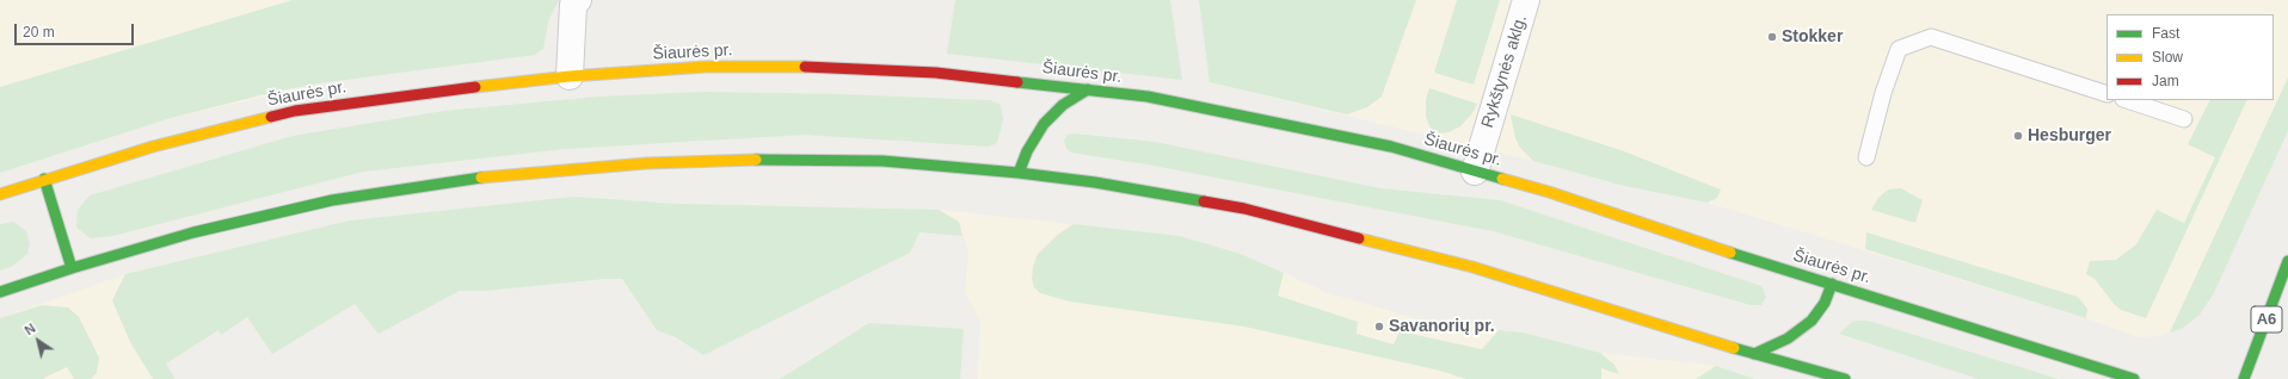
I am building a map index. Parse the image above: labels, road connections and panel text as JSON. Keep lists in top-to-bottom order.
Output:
{
  "streets": {
    "main road": ["Šiaurės pr.", "A6"],
    "street": ["Rykštynės aklg."]
  },
  "crossings": [
    ["Šiaurės pr.", "Rykštynės aklg."]
  ],
  "places": ["Stokker", "Hesburger", "Savanorių pr."],
  "legend": ["Fast", "Slow", "Jam"],
  "scale_bar": "20 m",
  "north": "top left"
}
